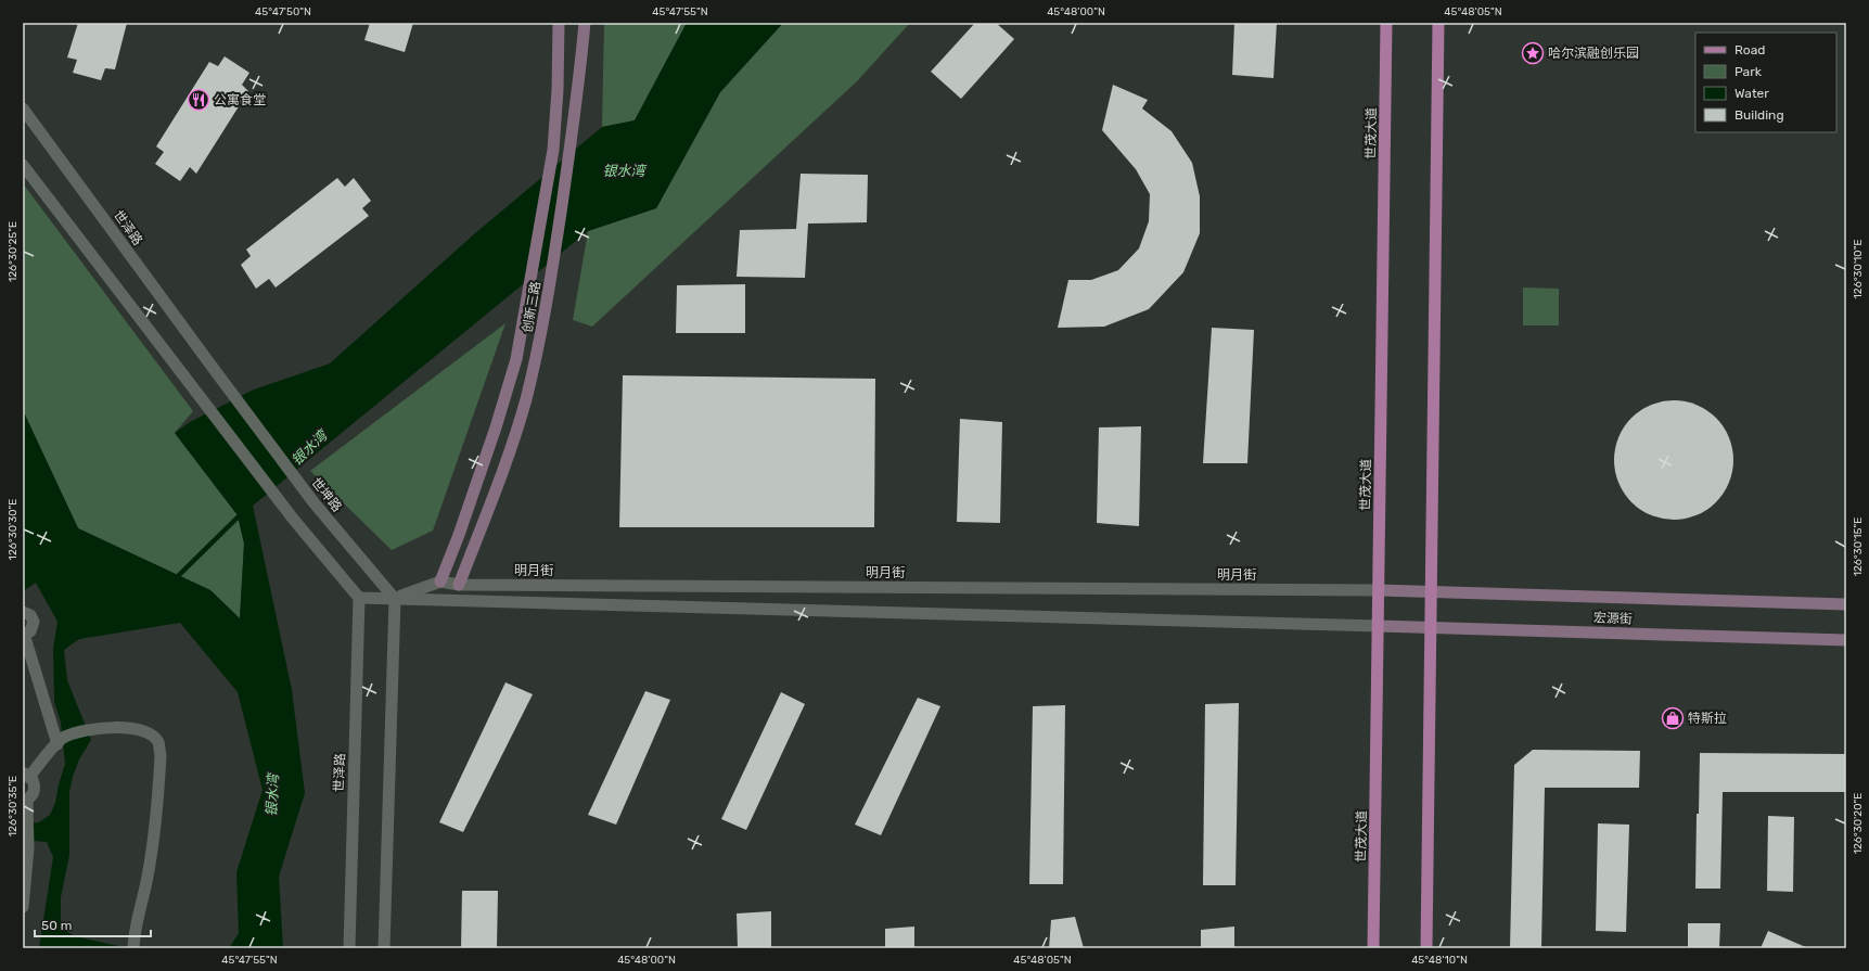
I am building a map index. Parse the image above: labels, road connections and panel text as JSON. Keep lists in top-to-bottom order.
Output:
{
  "streets": {
    "main road": ["世茂大道", "创新三路", "宏源街"],
    "street": ["世泽路", "世坤路", "明月街"]
  },
  "crossings": [
    ["世茂大道", "明月街"],
    ["世茂大道", "宏源街"],
    ["世泽路", "世坤路"],
    ["世泽路", "明月街"],
    ["创新三路", "明月街"],
    ["世坤路", "明月街"],
    ["明月街", "宏源街"]
  ],
  "water": ["银水湾"],
  "places": {
    "place": ["哈尔滨融创乐园"],
    "restaurant": ["公寓食堂"],
    "shop": ["特斯拉"]
  },
  "legend": [
    "Road",
    "Park",
    "Water",
    "Building"
  ],
  "scale_bar": "50 m",
  "coordinates": [
    "45°47'50\"N",
    "45°47'55\"N",
    "45°48'00\"N",
    "45°48'05\"N",
    "126°30'25\"E",
    "126°30'10\"E",
    "126°30'30\"E",
    "126°30'15\"E",
    "126°30'35\"E",
    "126°30'20\"E",
    "45°48'10\"N"
  ]
}
